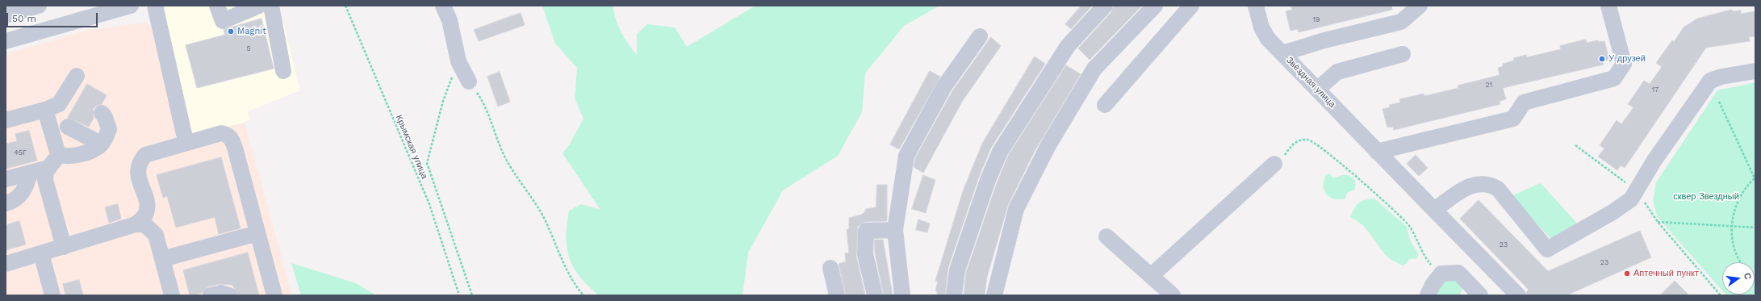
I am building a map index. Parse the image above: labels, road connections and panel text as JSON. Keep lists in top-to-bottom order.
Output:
{
  "streets": {
    "street": ["Звёздная улица"],
    "path": ["Крымская улица"]
  },
  "parks": ["сквер Звездный"],
  "places": ["Magnit", "У друзей", "Аптечный пункт"],
  "house_numbers": [
    "19",
    "5",
    "21",
    "17",
    "45Г",
    "23",
    "23"
  ],
  "scale_bar": "50 m",
  "north": "right"
}
